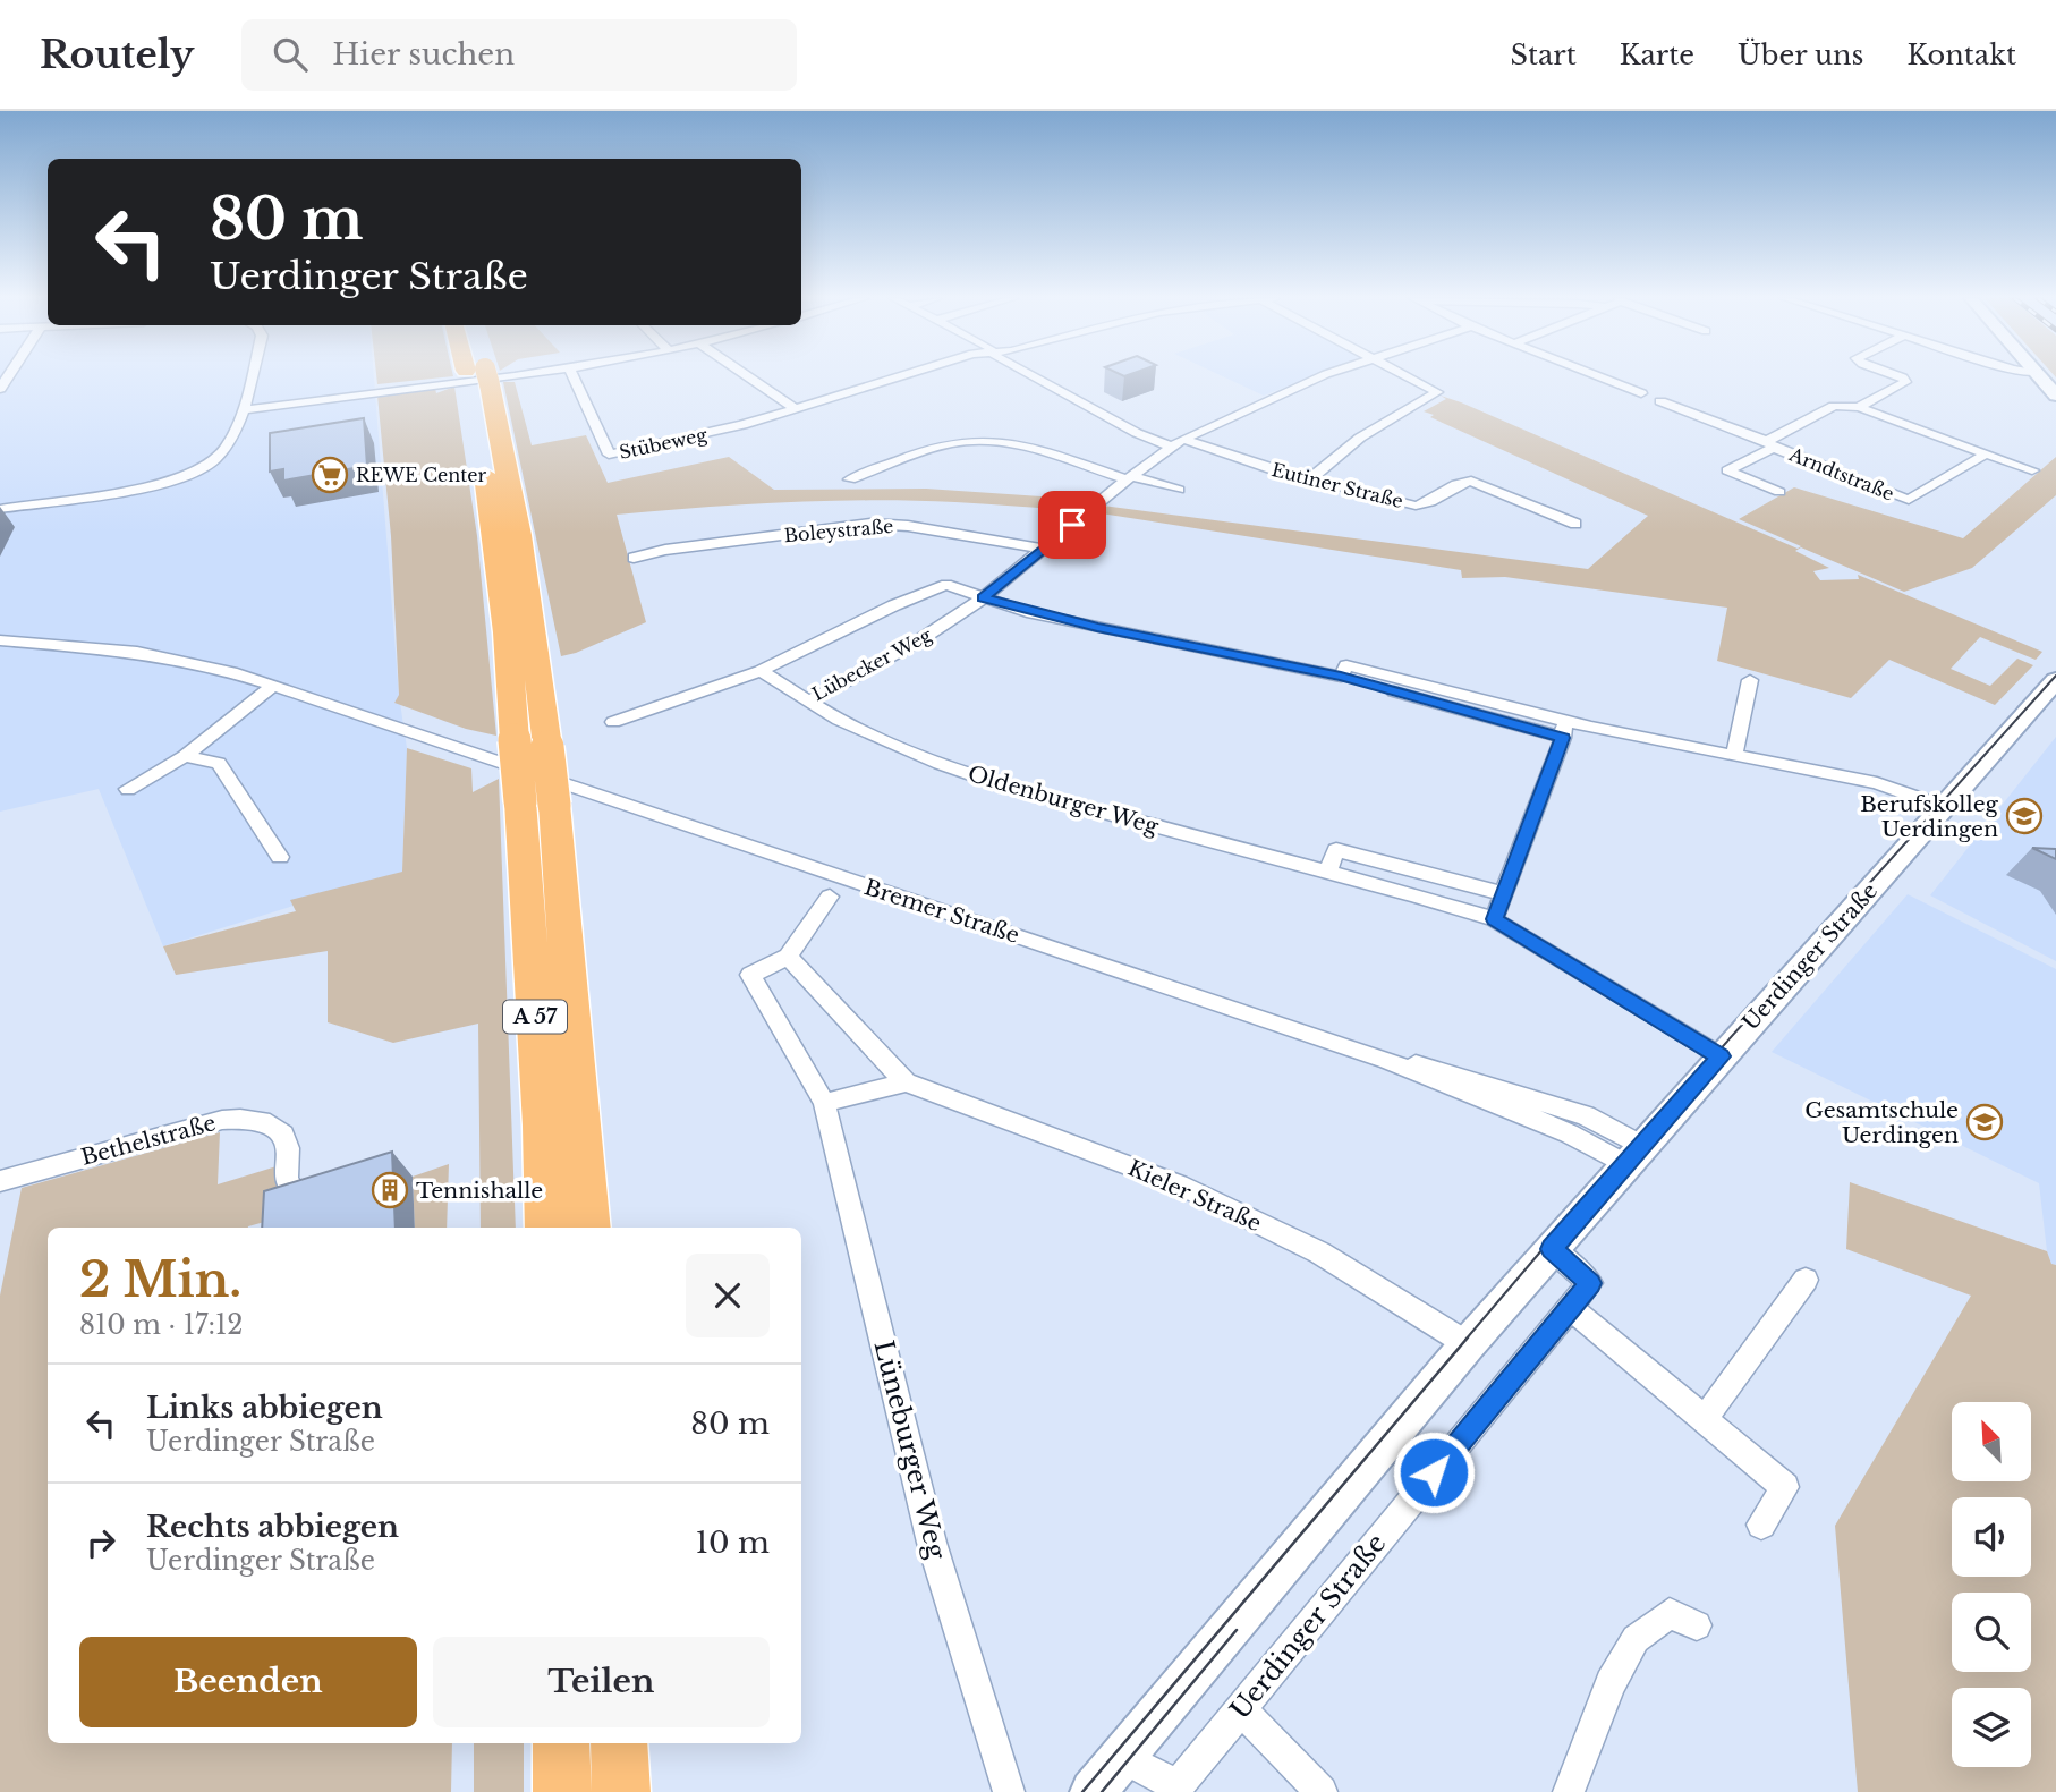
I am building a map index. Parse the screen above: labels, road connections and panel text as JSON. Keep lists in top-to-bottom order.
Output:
{
  "streets": {
    "highway": ["A 57"],
    "street": [
      "Stübeweg",
      "Arndtstraße",
      "Eutiner Straße",
      "Boleystraße",
      "Lübecker Weg",
      "Oldenburger Weg",
      "Bremer Straße",
      "Uerdinger Straße",
      "Bethelstraße",
      "Kieler Straße",
      "Lüneburger Weg"
    ]
  },
  "crossings": [
    ["Eutiner Straße", "Lübecker Weg"],
    ["Boleystraße", "Lübecker Weg"],
    ["Lübecker Weg", "Oldenburger Weg"],
    ["Oldenburger Weg", "Uerdinger Straße"],
    ["Bremer Straße", "Uerdinger Straße"],
    ["Bremer Straße", "A 57"],
    ["Uerdinger Straße", "Kieler Straße"]
  ],
  "places": {
    "supermarket": ["REWE Center"],
    "school or university": ["Berufskolleg Uerdingen", "Gesamtschule Uerdingen"],
    "building": ["Tennishalle"]
  },
  "north": "top left",
  "page": {
    "header": "Routely",
    "search": "Hier suchen",
    "nav": [
      "Start",
      "Karte",
      "Über uns",
      "Kontakt"
    ],
    "turn": ["80 m", "Uerdinger Straße"],
    "heading": ["2 Min.", "810 m · 17:12"],
    "list": [
      {
        "name": "Links abbiegen",
        "note": "Uerdinger Straße",
        "value": "80 m"
      },
      {
        "name": "Rechts abbiegen",
        "note": "Uerdinger Straße",
        "value": "10 m"
      }
    ],
    "buttons": ["Beenden", "Teilen"]
  }
}
